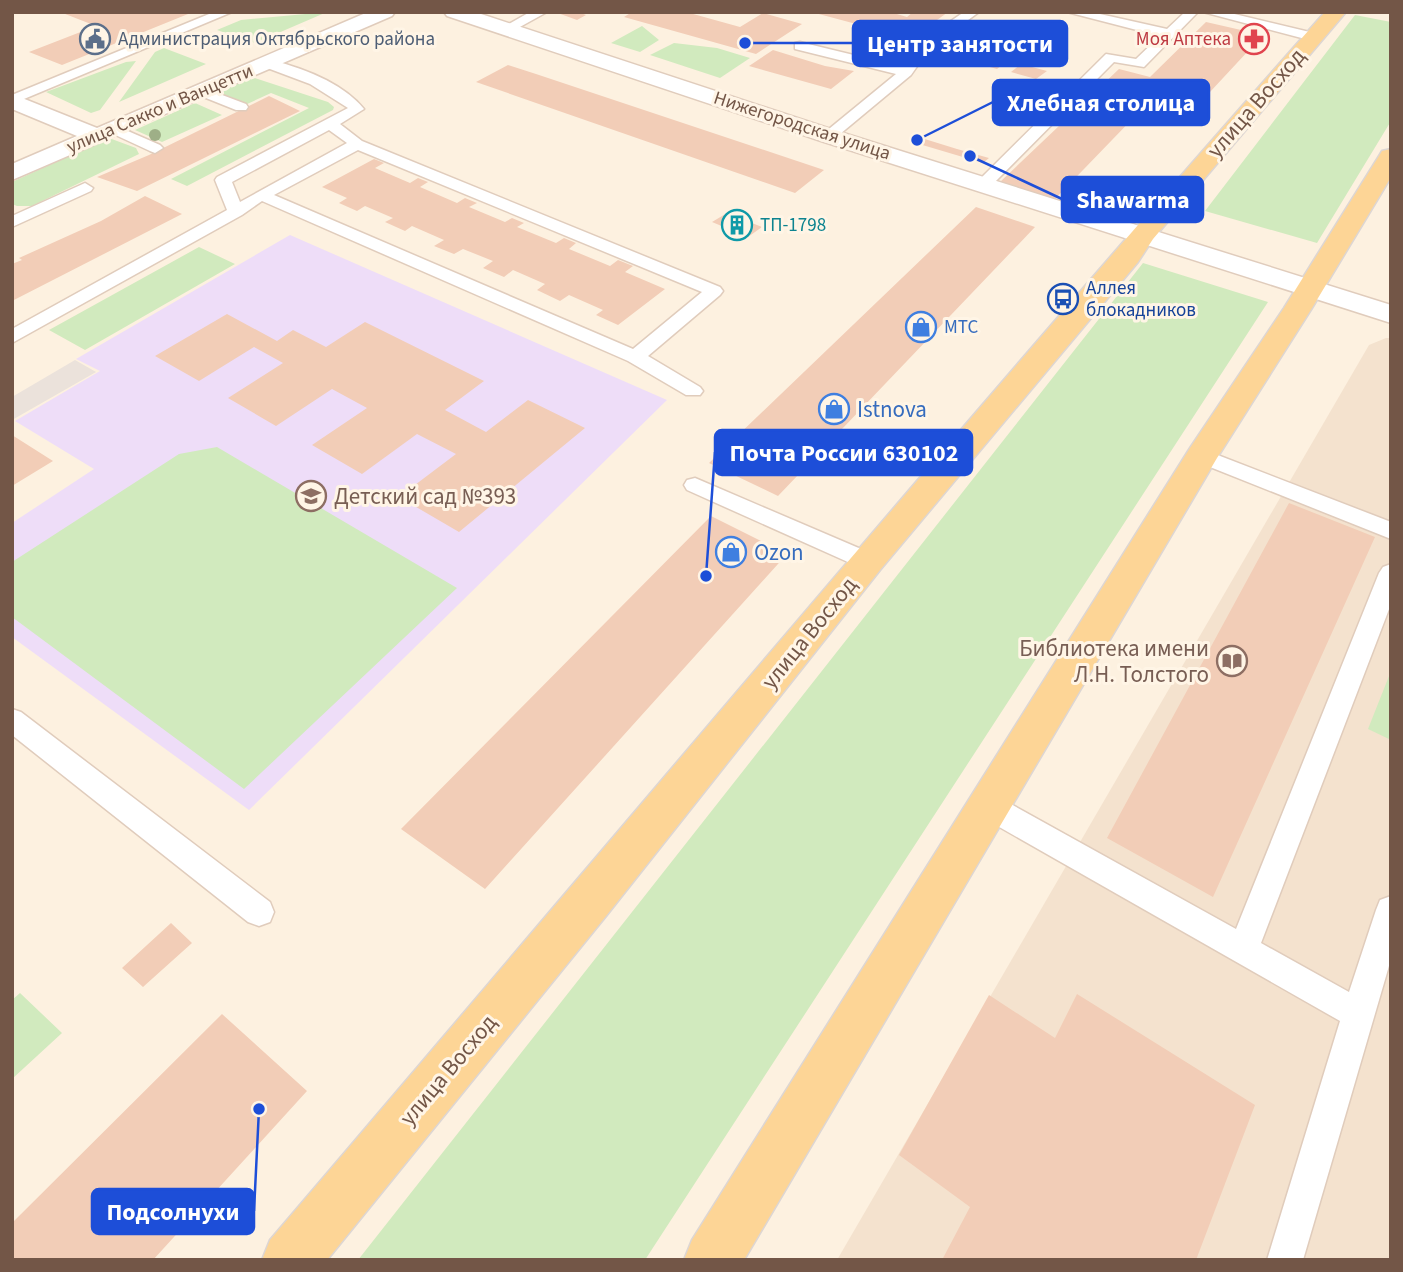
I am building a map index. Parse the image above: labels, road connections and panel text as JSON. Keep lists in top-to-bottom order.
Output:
{
  "streets": {
    "main road": ["улица Восход"],
    "street": ["улица Сакко и Ванцетти", "Нижегородская улица"]
  },
  "crossings": [
    ["улица Восход", "Нижегородская улица"]
  ],
  "places": {
    "public building": ["Администрация Октябрьского района"],
    "pharmacy": ["Моя Аптека"],
    "other": [
      "Центр занятости",
      "Хлебная столица",
      "Shawarma",
      "Почта России 630102",
      "Подсолнухи"
    ],
    "building": ["ТП-1798"],
    "bus stop": ["Аллея блокадников"],
    "shop": ["МТС", "Istnova", "Ozon"],
    "school or university": ["Детский сад №393"],
    "library": ["Библиотека имени Л.Н. Толстого"]
  }
}
